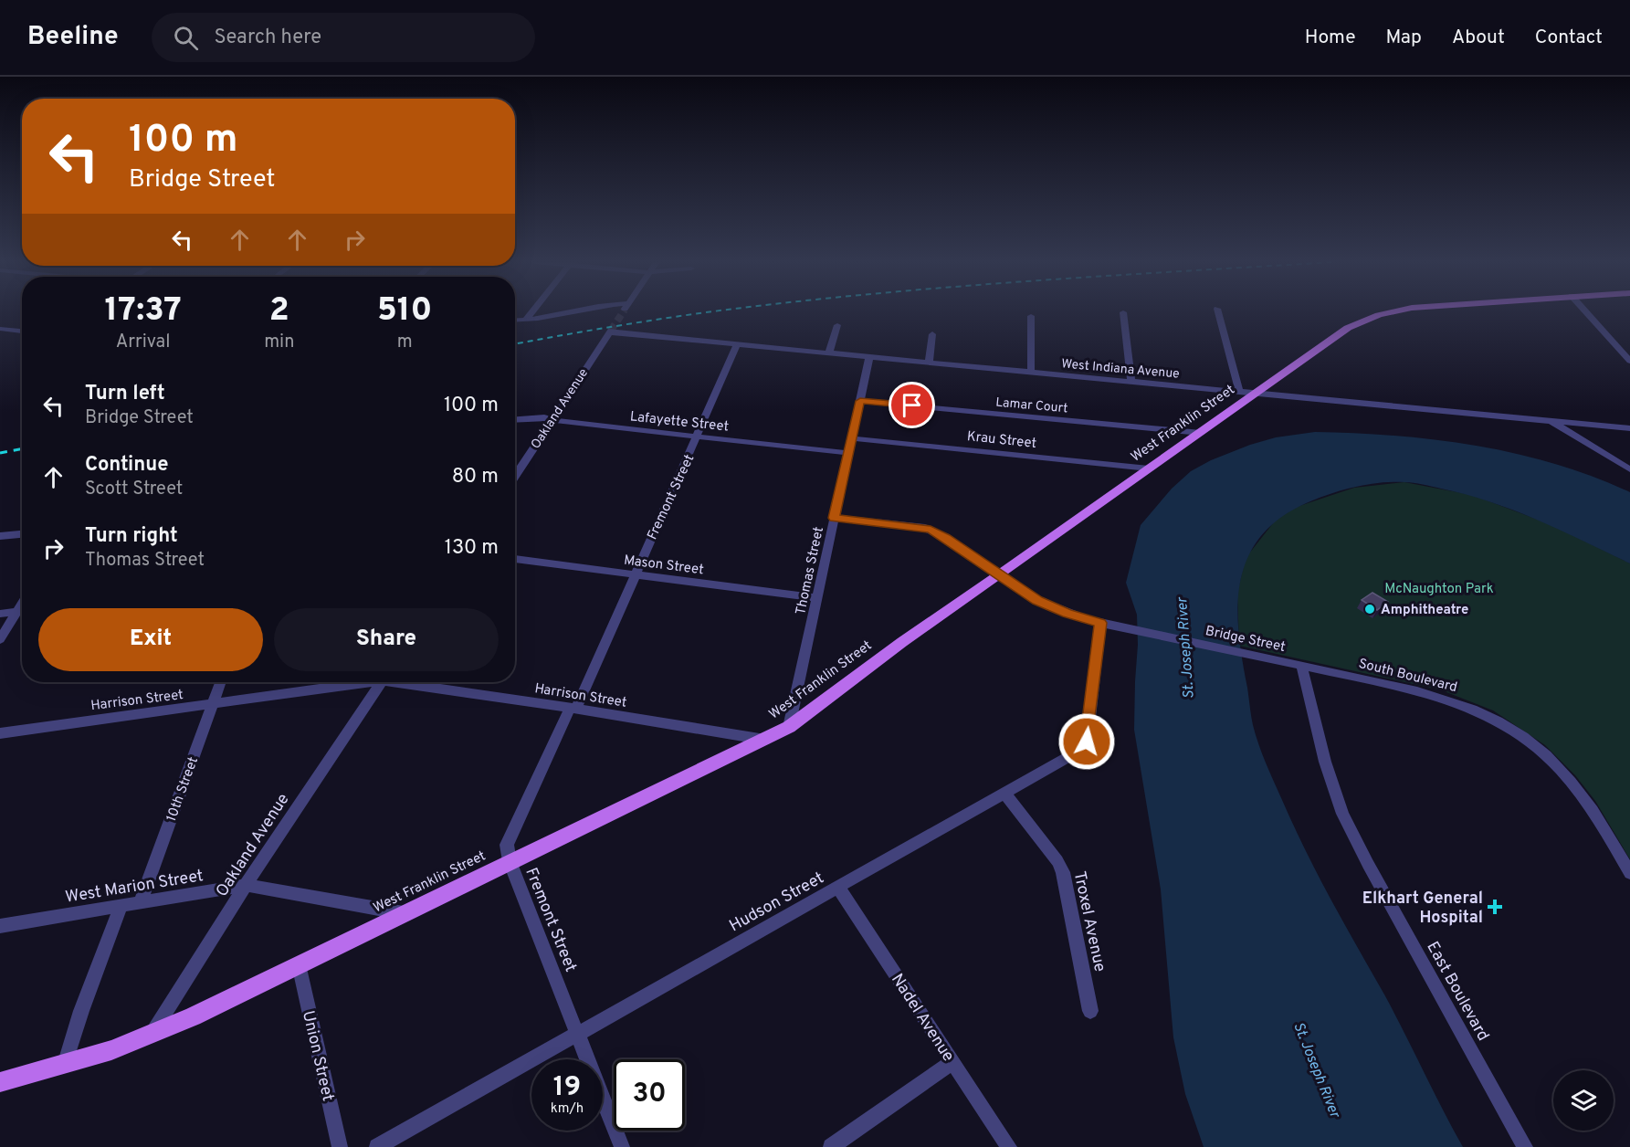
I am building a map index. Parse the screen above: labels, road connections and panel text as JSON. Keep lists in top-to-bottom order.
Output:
{
  "streets": {
    "main road": ["West Franklin Street"],
    "street": [
      "West Indiana Avenue",
      "Lamar Court",
      "Oakland Avenue",
      "Lafayette Street",
      "Krau Street",
      "Fremont Street",
      "Mason Street",
      "Thomas Street",
      "Bridge Street",
      "South Boulevard",
      "Harrison Street",
      "10th Street",
      "West Marion Street",
      "Hudson Street",
      "Troxel Avenue",
      "East Boulevard",
      "Nadel Avenue",
      "Union Street"
    ]
  },
  "crossings": [
    ["West Indiana Avenue", "Oakland Avenue"],
    ["West Indiana Avenue", "West Franklin Street"],
    ["West Indiana Avenue", "Fremont Street"],
    ["West Indiana Avenue", "Thomas Street"],
    ["Lamar Court", "West Franklin Street"],
    ["Lamar Court", "Thomas Street"],
    ["Oakland Avenue", "Lafayette Street"],
    ["Oakland Avenue", "West Franklin Street"],
    ["Oakland Avenue", "West Marion Street"],
    ["Lafayette Street", "Fremont Street"],
    ["Lafayette Street", "Thomas Street"],
    ["West Franklin Street", "Krau Street"],
    ["West Franklin Street", "Fremont Street"],
    ["West Franklin Street", "Thomas Street"],
    ["West Franklin Street", "Bridge Street"],
    ["West Franklin Street", "Harrison Street"],
    ["West Franklin Street", "West Marion Street"],
    ["West Franklin Street", "Union Street"],
    ["Krau Street", "Thomas Street"],
    ["Fremont Street", "Mason Street"],
    ["Fremont Street", "Harrison Street"],
    ["Fremont Street", "Hudson Street"],
    ["Mason Street", "Thomas Street"],
    ["Thomas Street", "Bridge Street"],
    ["Bridge Street", "South Boulevard"],
    ["Bridge Street", "Hudson Street"],
    ["Bridge Street", "East Boulevard"],
    ["South Boulevard", "East Boulevard"],
    ["Harrison Street", "10th Street"],
    ["10th Street", "West Marion Street"],
    ["Hudson Street", "Troxel Avenue"],
    ["Hudson Street", "Nadel Avenue"]
  ],
  "water": ["St. Joseph River"],
  "parks": ["McNaughton Park"],
  "places": {
    "other": ["Amphitheatre"],
    "health": ["Elkhart General Hospital"]
  },
  "page": {
    "header": "Beeline",
    "search": "Search here",
    "nav": [
      "Home",
      "Map",
      "About",
      "Contact"
    ],
    "turn": ["100 m", "Bridge Street"],
    "eta": [
      "17:37",
      "Arrival",
      "2",
      "min",
      "510",
      "m"
    ],
    "list": [
      {
        "name": "Turn left",
        "note": "Bridge Street",
        "value": "100 m"
      },
      {
        "name": "Continue",
        "note": "Scott Street",
        "value": "80 m"
      },
      {
        "name": "Turn right",
        "note": "Thomas Street",
        "value": "130 m"
      }
    ],
    "buttons": ["Exit", "Share"],
    "speed": "19 km/h",
    "limit": "30"
  }
}
